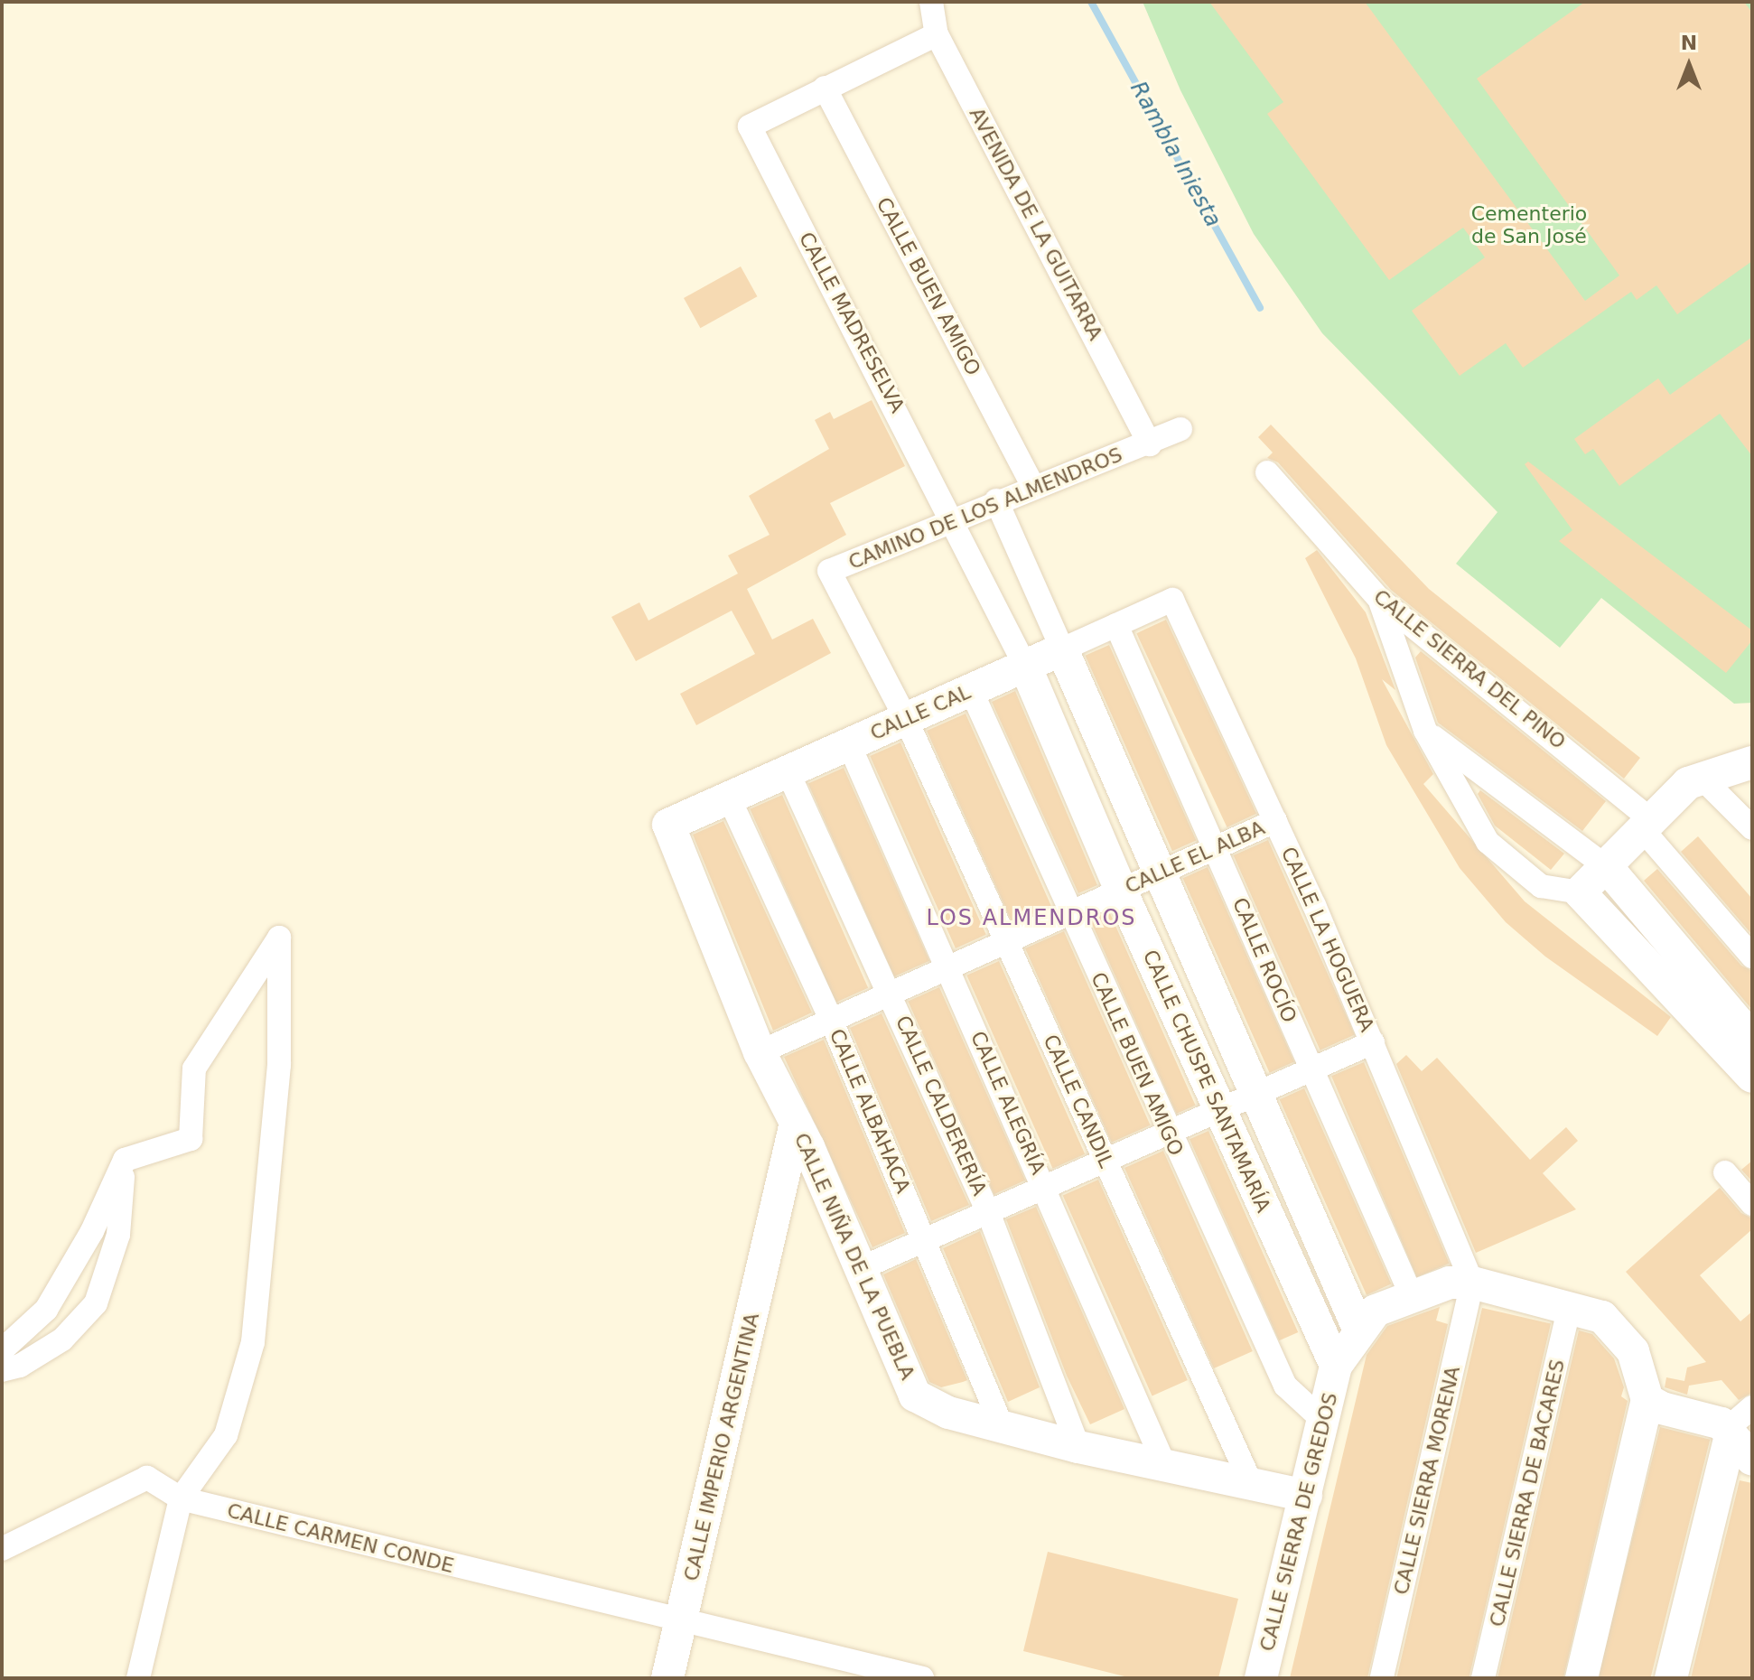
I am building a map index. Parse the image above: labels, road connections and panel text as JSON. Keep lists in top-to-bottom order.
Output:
{
  "streets": {
    "street": [
      "AVENIDA DE LA GUITARRA",
      "CALLE BUEN AMIGO",
      "CALLE MADRESELVA",
      "CAMINO DE LOS ALMENDROS",
      "CALLE SIERRA DEL PINO",
      "CALLE CAL",
      "CALLE EL ALBA",
      "CALLE LA HOGUERA",
      "CALLE ROCÍO",
      "CALLE CHUSPE SANTAMARÍA",
      "CALLE CANDIL",
      "CALLE ALEGRÍA",
      "CALLE CALDERERÍA",
      "CALLE ALBAHACA",
      "CALLE NIÑA DE LA PUEBLA",
      "CALLE IMPERIO ARGENTINA",
      "CALLE SIERRA MORENA",
      "CALLE SIERRA DE BACARES",
      "CALLE SIERRA DE GREDOS",
      "CALLE CARMEN CONDE"
    ]
  },
  "crossings": [
    ["AVENIDA DE LA GUITARRA", "CAMINO DE LOS ALMENDROS"],
    ["CALLE BUEN AMIGO", "CALLE MADRESELVA"],
    ["CALLE BUEN AMIGO", "CAMINO DE LOS ALMENDROS"],
    ["CALLE BUEN AMIGO", "CALLE CAL"],
    ["CALLE BUEN AMIGO", "CALLE EL ALBA"],
    ["CALLE BUEN AMIGO", "CALLE SIERRA DE GREDOS"],
    ["CALLE MADRESELVA", "CAMINO DE LOS ALMENDROS"],
    ["CALLE MADRESELVA", "CALLE CHUSPE SANTAMARÍA"],
    ["CAMINO DE LOS ALMENDROS", "CALLE CHUSPE SANTAMARÍA"],
    ["CAMINO DE LOS ALMENDROS", "CALLE CANDIL"],
    ["CALLE CAL", "CALLE LA HOGUERA"],
    ["CALLE CAL", "CALLE ROCÍO"],
    ["CALLE CAL", "CALLE CHUSPE SANTAMARÍA"],
    ["CALLE CAL", "CALLE CANDIL"],
    ["CALLE CAL", "CALLE ALEGRÍA"],
    ["CALLE CAL", "CALLE CALDERERÍA"],
    ["CALLE CAL", "CALLE ALBAHACA"],
    ["CALLE CAL", "CALLE NIÑA DE LA PUEBLA"],
    ["CALLE EL ALBA", "CALLE LA HOGUERA"],
    ["CALLE EL ALBA", "CALLE ROCÍO"],
    ["CALLE EL ALBA", "CALLE CHUSPE SANTAMARÍA"],
    ["CALLE EL ALBA", "CALLE CANDIL"],
    ["CALLE EL ALBA", "CALLE ALEGRÍA"],
    ["CALLE EL ALBA", "CALLE CALDERERÍA"],
    ["CALLE EL ALBA", "CALLE ALBAHACA"],
    ["CALLE EL ALBA", "CALLE NIÑA DE LA PUEBLA"],
    ["CALLE LA HOGUERA", "CALLE SIERRA MORENA"],
    ["CALLE CHUSPE SANTAMARÍA", "CALLE SIERRA DE GREDOS"],
    ["CALLE CANDIL", "CALLE NIÑA DE LA PUEBLA"],
    ["CALLE ALEGRÍA", "CALLE NIÑA DE LA PUEBLA"],
    ["CALLE CALDERERÍA", "CALLE NIÑA DE LA PUEBLA"],
    ["CALLE ALBAHACA", "CALLE NIÑA DE LA PUEBLA"],
    ["CALLE NIÑA DE LA PUEBLA", "CALLE IMPERIO ARGENTINA"],
    ["CALLE NIÑA DE LA PUEBLA", "CALLE SIERRA DE GREDOS"],
    ["CALLE IMPERIO ARGENTINA", "CALLE CARMEN CONDE"]
  ],
  "districts": ["LOS ALMENDROS"],
  "water": ["Rambla Iniesta"],
  "parks": ["Cementerio de San José"],
  "north": "top"
}
